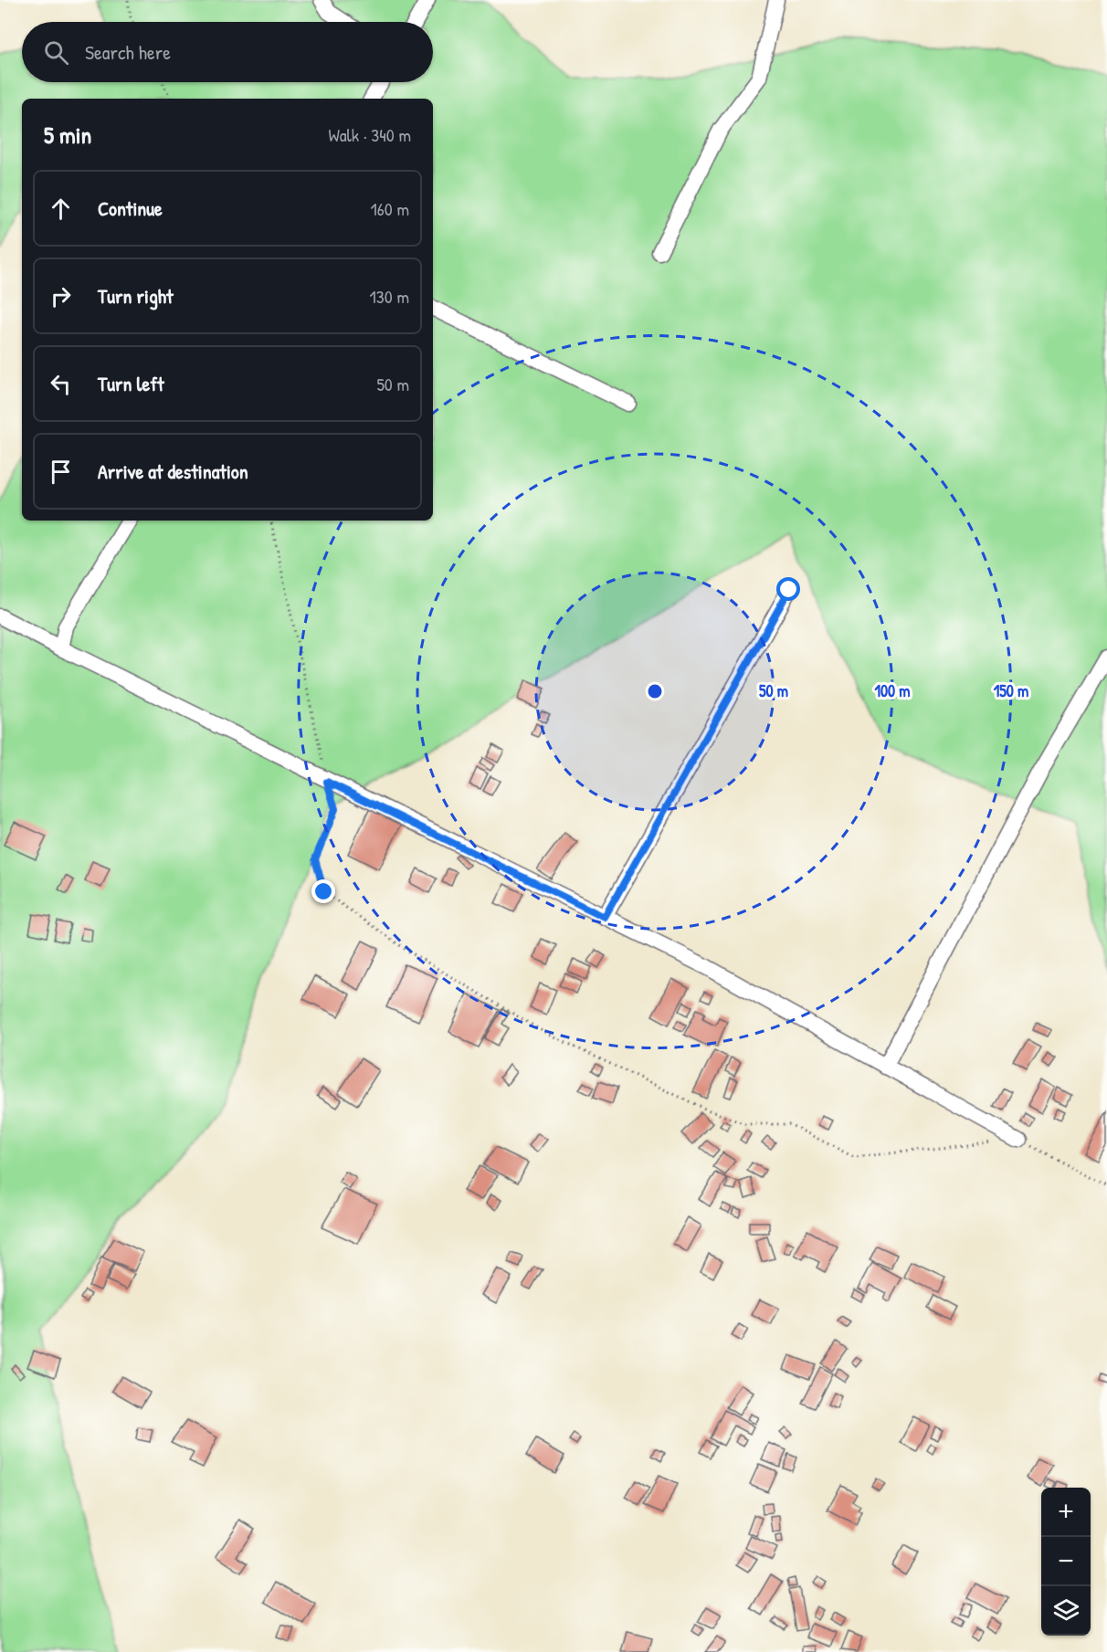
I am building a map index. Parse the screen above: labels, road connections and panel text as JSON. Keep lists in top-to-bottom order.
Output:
{
  "page": {
    "search": "Search here",
    "heading": ["5 min", "Walk · 340 m"],
    "list": [
      ["Continue", "160 m"],
      ["Turn right", "130 m"],
      ["Turn left", "50 m"],
      "Arrive at destination"
    ],
    "map_buttons": ["+", "−"]
  },
  "rings": ["50 m", "100 m", "150 m"]
}
